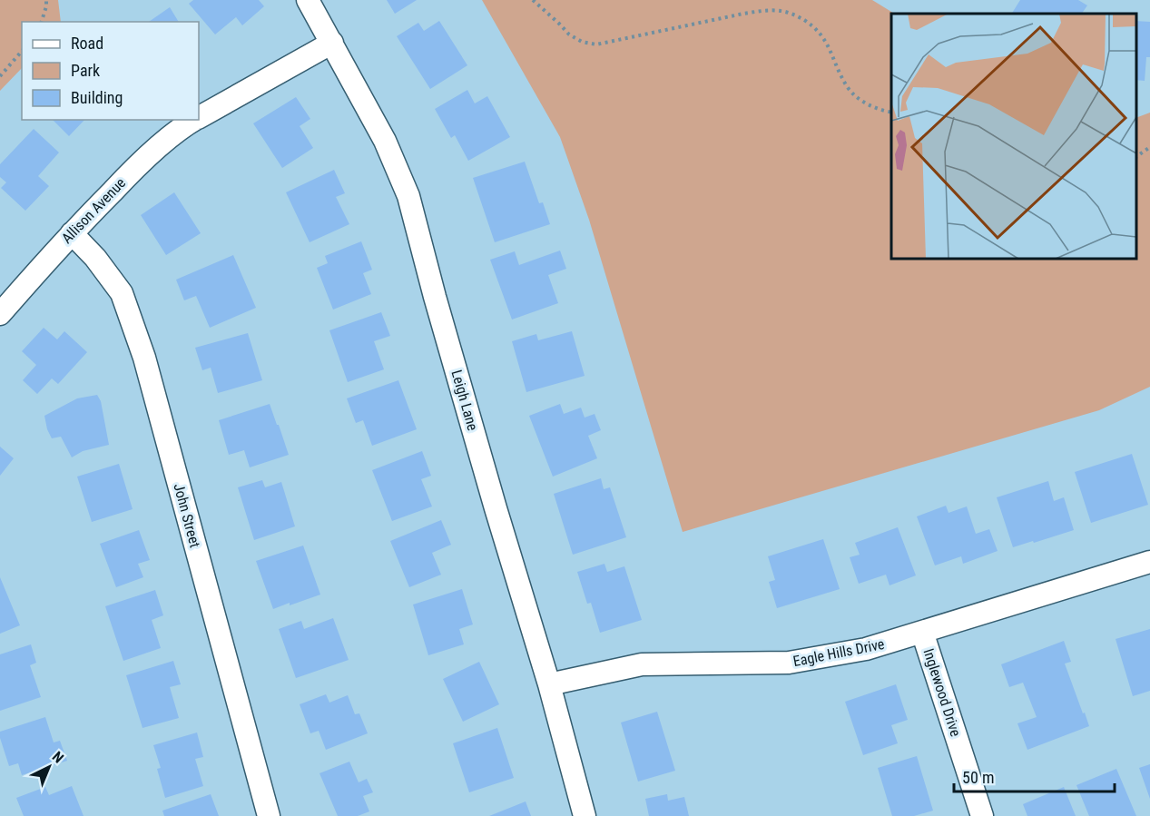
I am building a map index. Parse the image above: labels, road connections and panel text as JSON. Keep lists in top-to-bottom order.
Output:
{
  "streets": {
    "street": [
      "Allison Avenue",
      "Leigh Lane",
      "John Street",
      "Eagle Hills Drive",
      "Inglewood Drive"
    ]
  },
  "crossings": [
    ["Allison Avenue", "Leigh Lane"],
    ["Allison Avenue", "John Street"],
    ["Leigh Lane", "Eagle Hills Drive"],
    ["Eagle Hills Drive", "Inglewood Drive"]
  ],
  "legend": ["Road", "Park", "Building"],
  "scale_bar": "50 m",
  "north": "top right"
}
